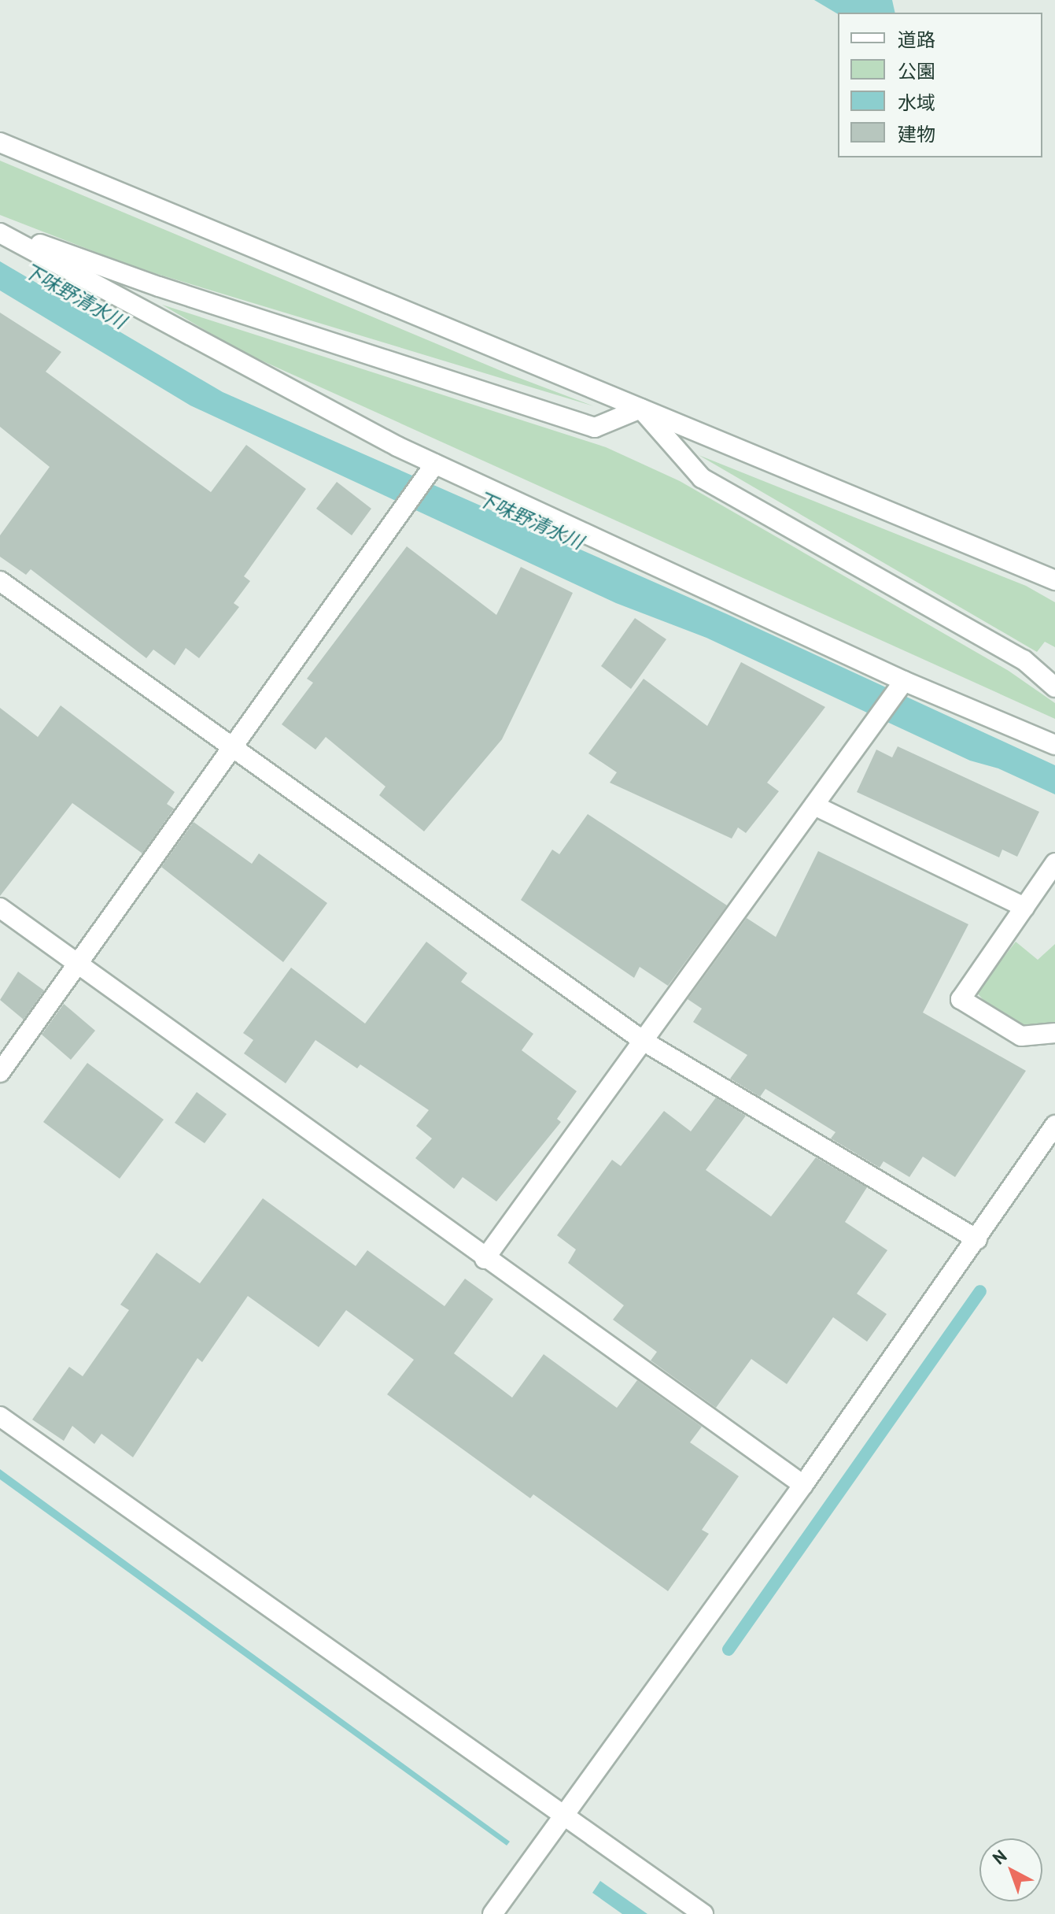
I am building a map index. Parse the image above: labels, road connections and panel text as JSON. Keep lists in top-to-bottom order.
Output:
{
  "water": ["下味野清水川"],
  "legend": [
    "道路",
    "公園",
    "水域",
    "建物"
  ],
  "north": "top left"
}
